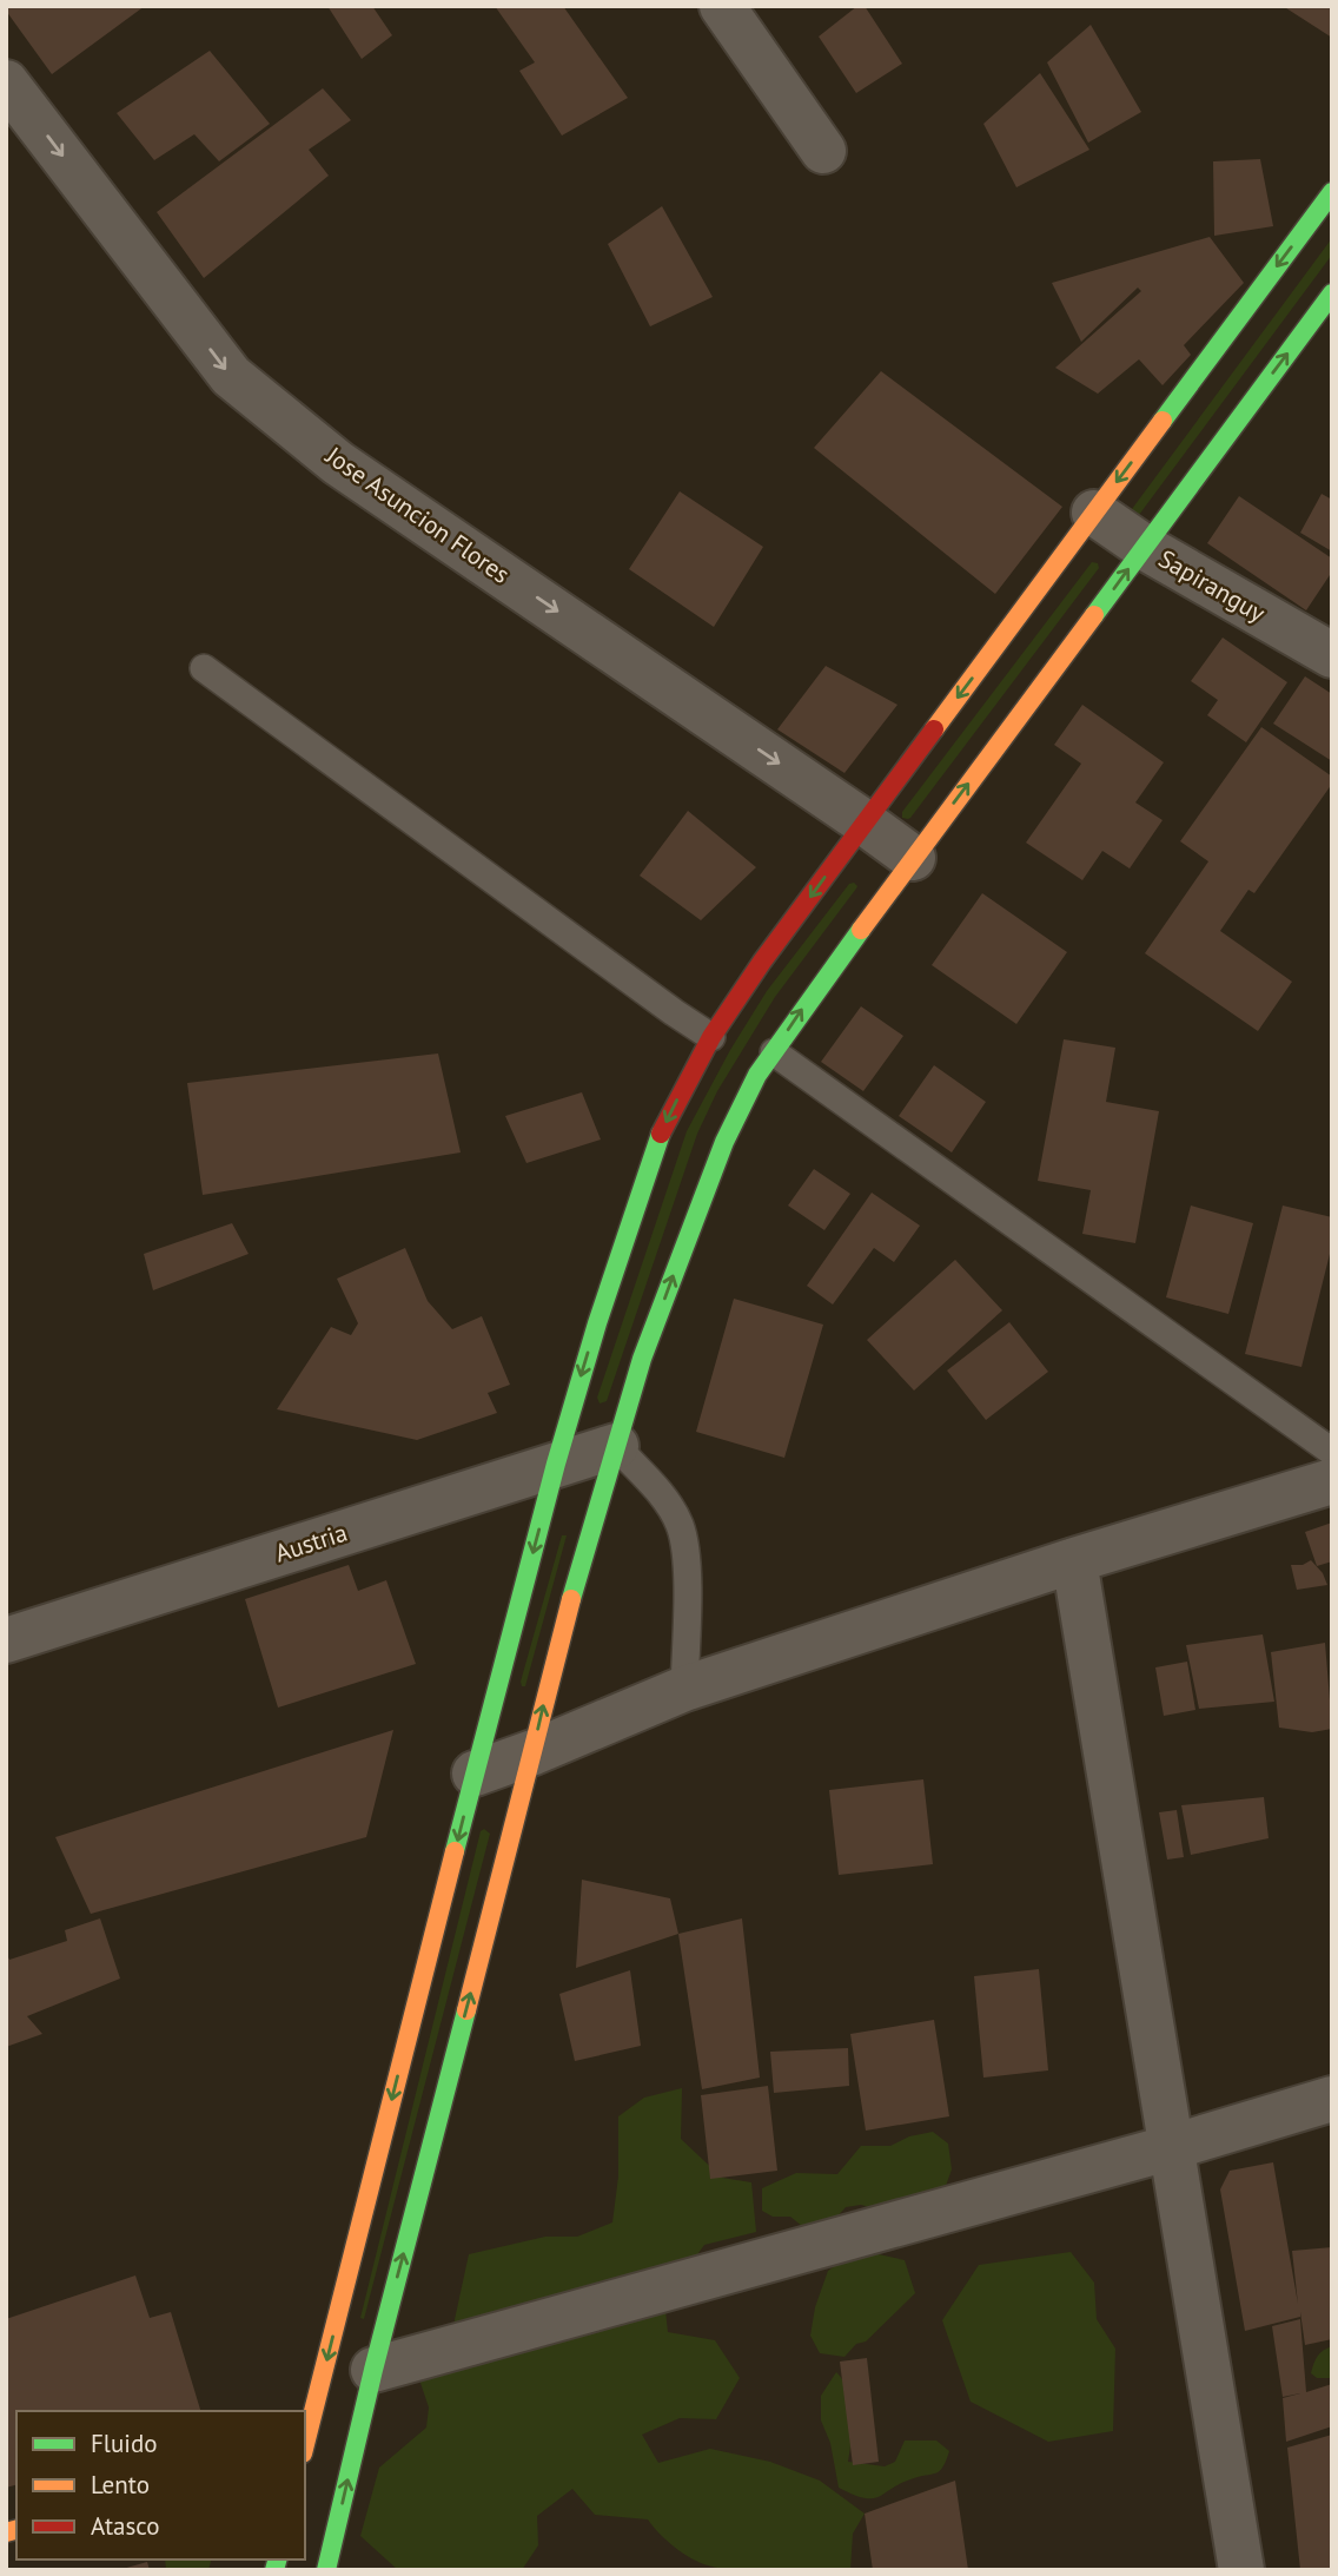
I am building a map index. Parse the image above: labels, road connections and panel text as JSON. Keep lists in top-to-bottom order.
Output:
{
  "streets": {
    "street": ["Jose Asuncion Flores", "Sapiranguy", "Austria"]
  },
  "one_way": ["Jose Asuncion Flores"],
  "legend": ["Fluido", "Lento", "Atasco"]
}
